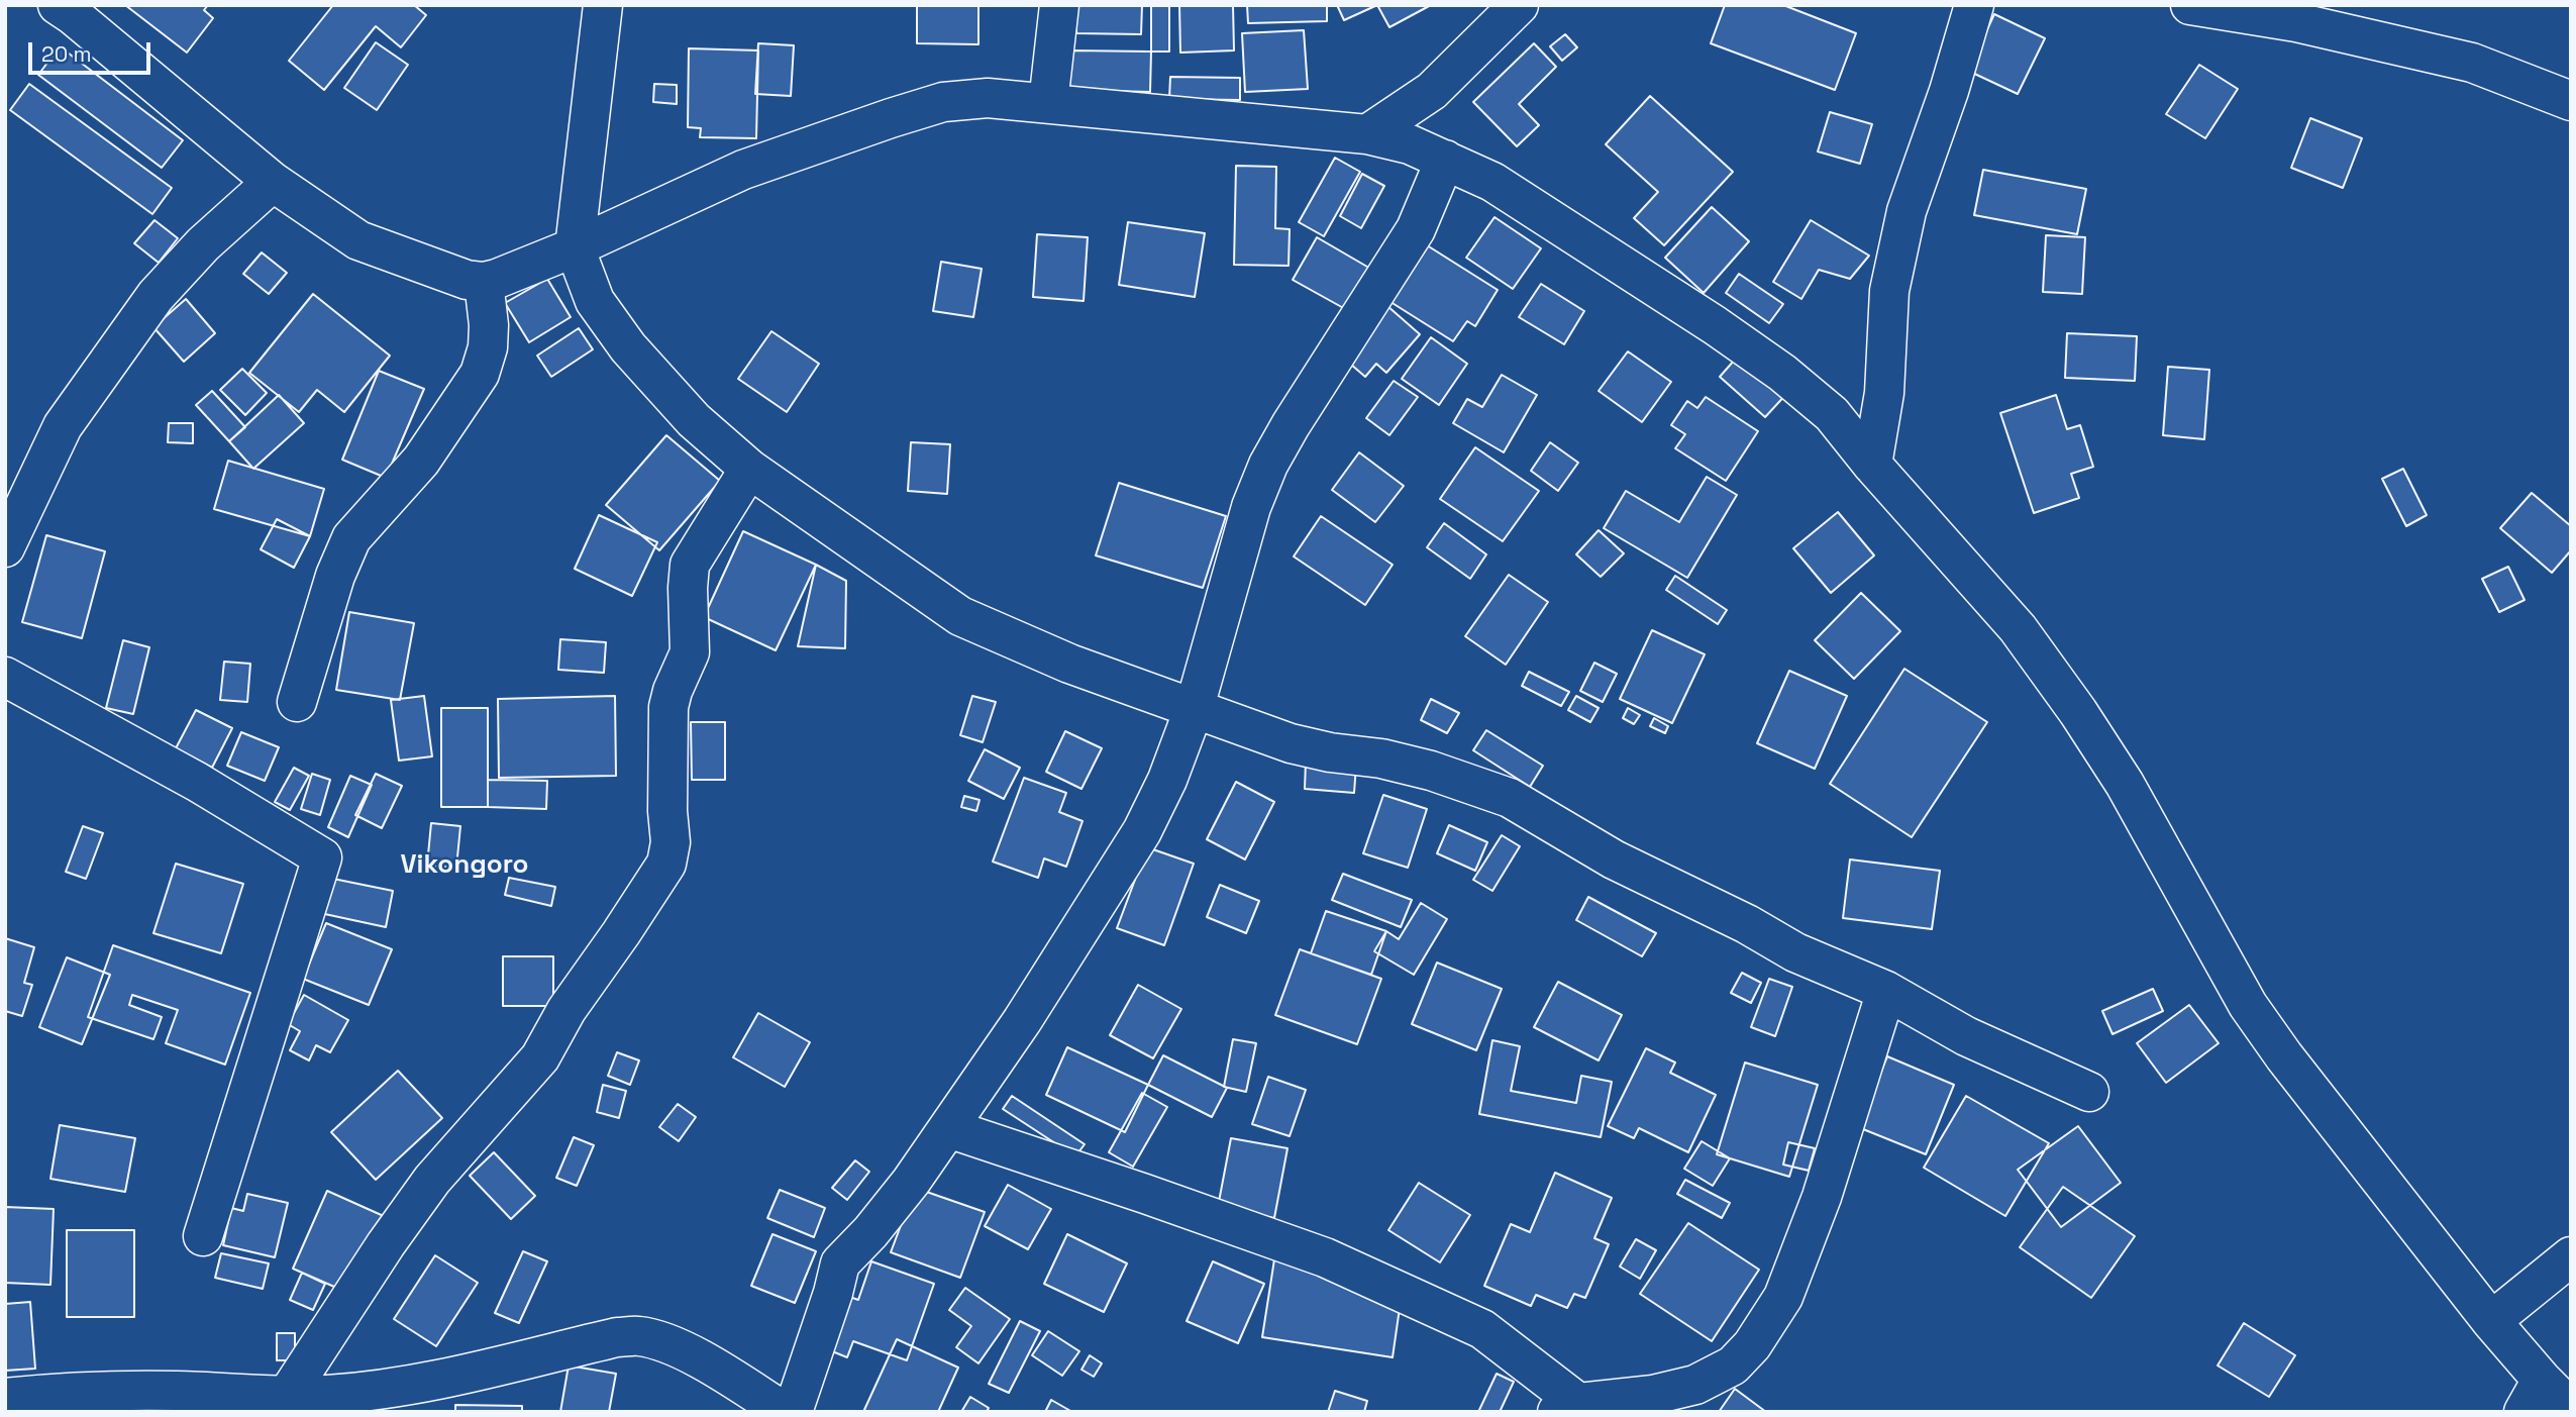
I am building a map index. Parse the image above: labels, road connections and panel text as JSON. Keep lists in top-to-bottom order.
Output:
{
  "districts": ["Vikongoro"],
  "scale_bar": "20 m"
}
